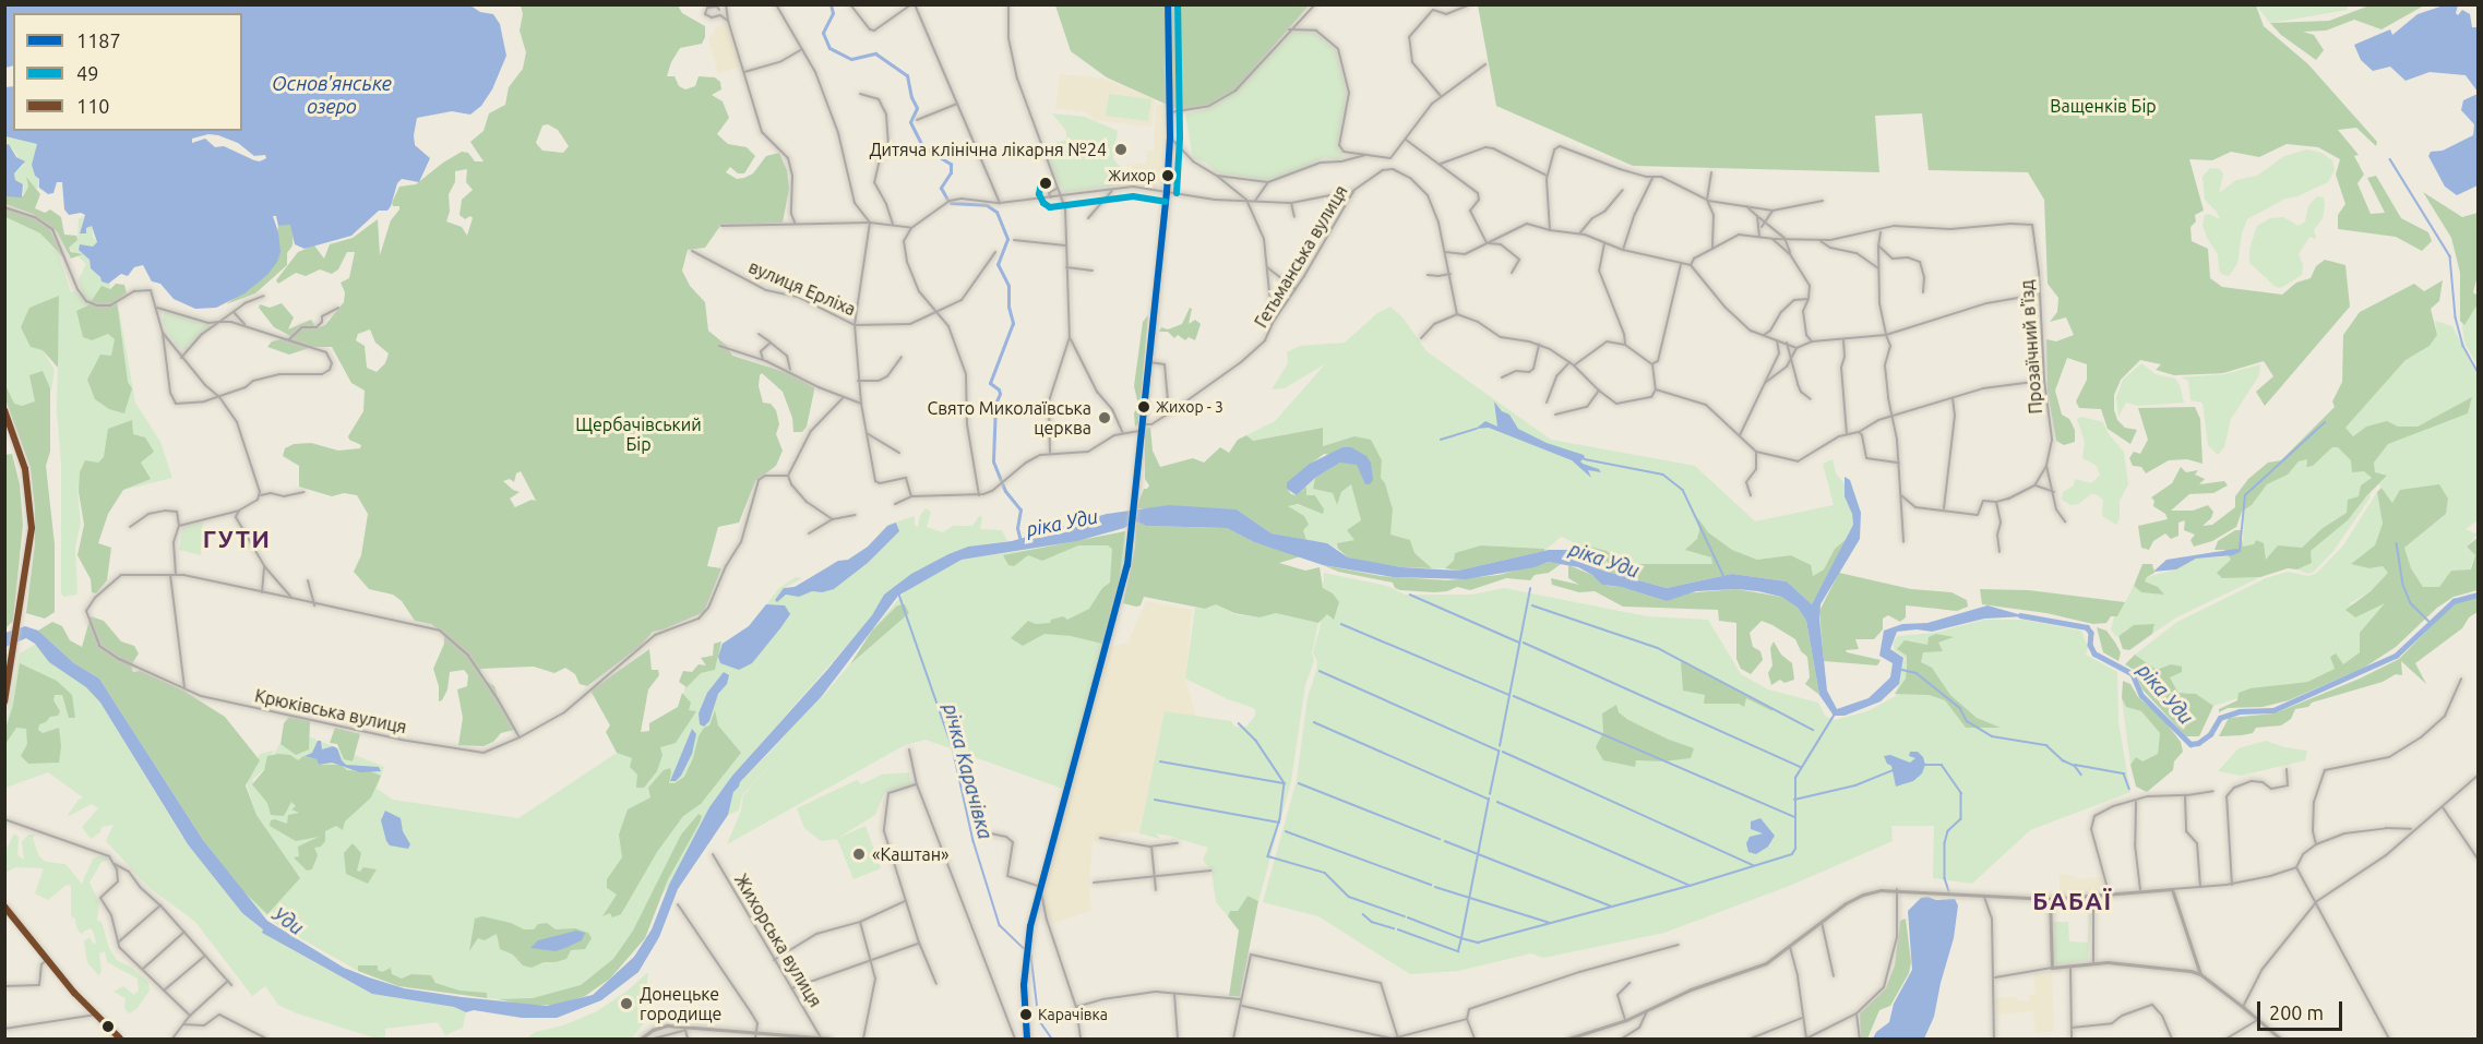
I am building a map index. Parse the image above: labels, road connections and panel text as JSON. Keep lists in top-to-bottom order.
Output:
{
  "streets": {
    "street": [
      "Гетьманська вулиця",
      "вулиця Ерліха",
      "Прозаїчний в'їзд",
      "Крюківська вулиця",
      "Жихорська вулиця"
    ]
  },
  "districts": ["ГУТИ", "БАБАЇ"],
  "water": [
    "Основ'янське озеро",
    "ріка Уди",
    "річка Карачівка",
    "Уди"
  ],
  "parks": ["Ващенків Бір", "Щербачівський Бір"],
  "places": [
    "Дитяча клінічна лікарня №24",
    "Жихор",
    "Жихор - 3",
    "Свято Миколаївська церква",
    "«Каштан»",
    "Донецьке городище",
    "Карачівка"
  ],
  "lines": ["transit line 1187", "transit line 49", "transit line 110"],
  "legend": ["1187", "49", "110"],
  "scale_bar": "200 m"
}
